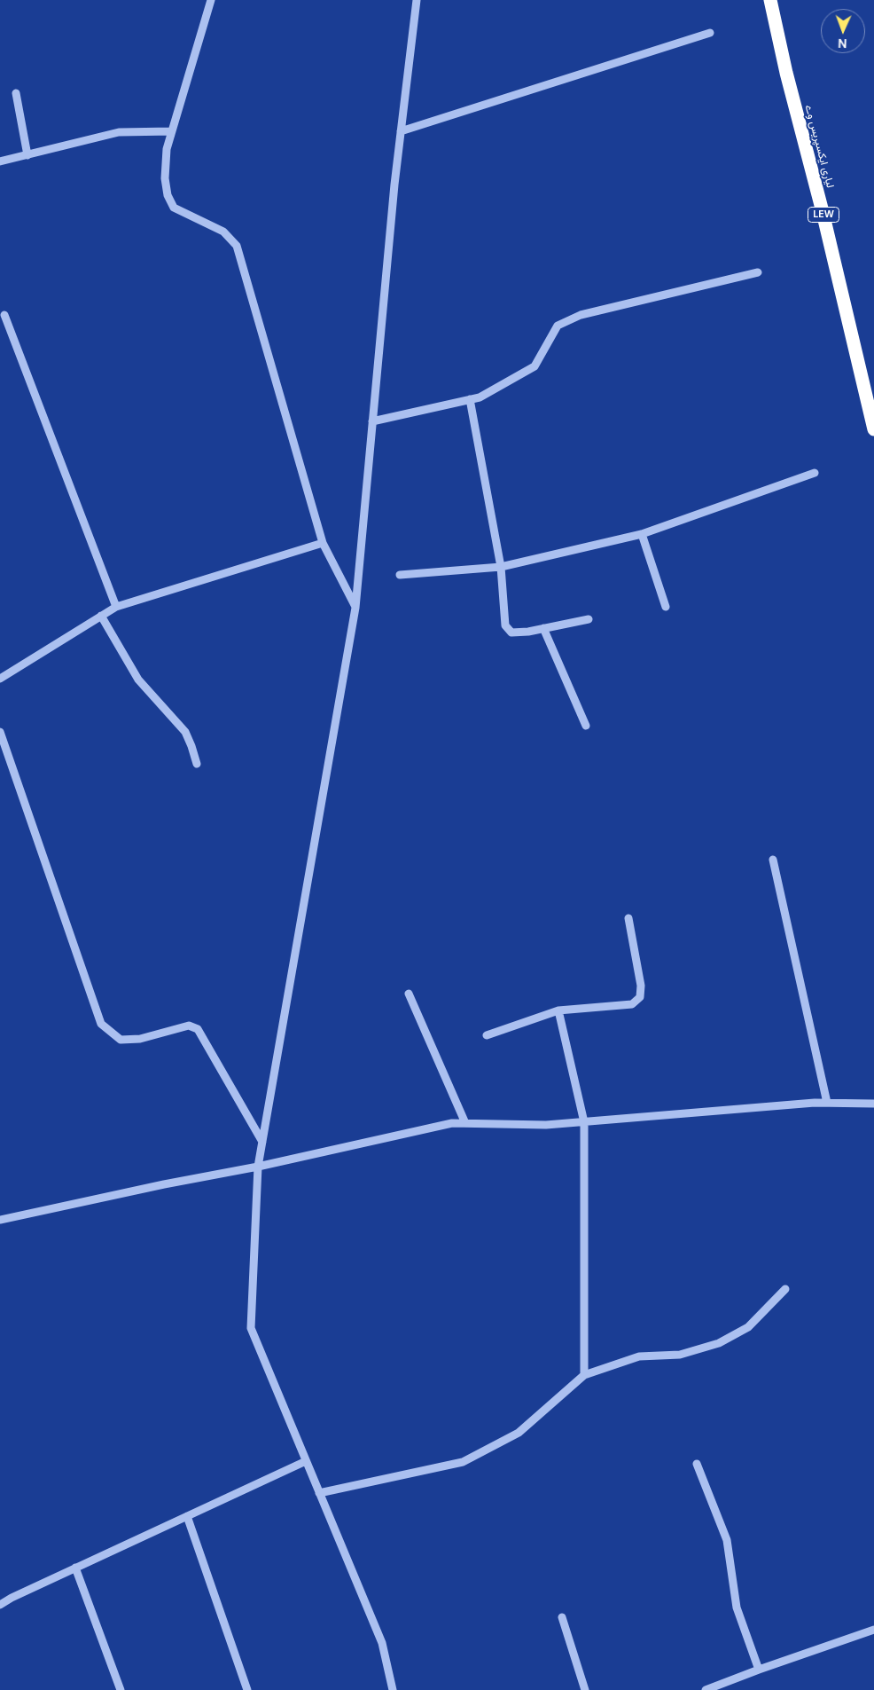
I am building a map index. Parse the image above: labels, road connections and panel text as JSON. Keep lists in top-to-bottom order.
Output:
{
  "streets": {
    "highway": ["لیاری ایکسپریس وے", "LEW"]
  },
  "north": "bottom"
}
